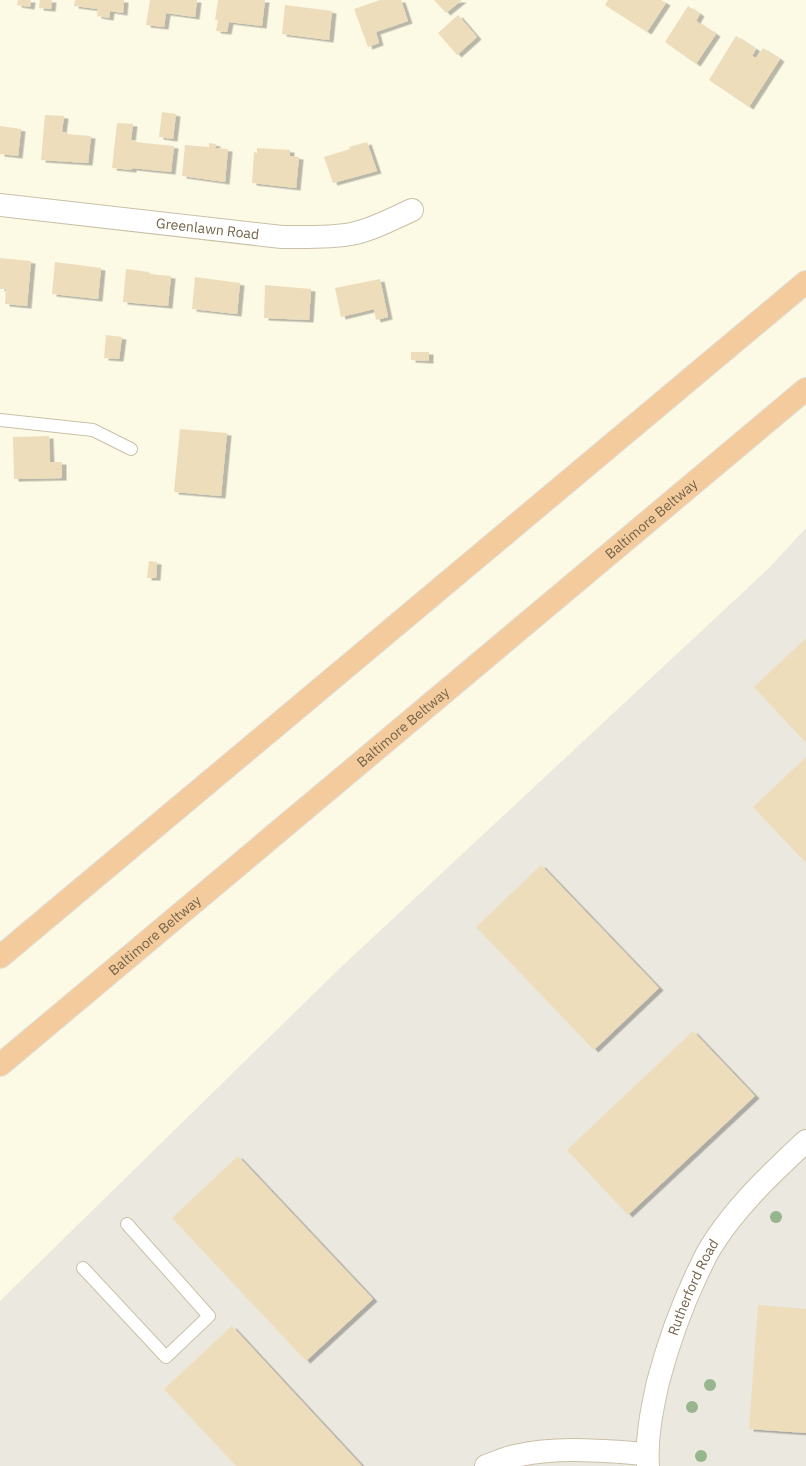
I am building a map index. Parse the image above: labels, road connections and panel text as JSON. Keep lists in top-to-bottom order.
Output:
{
  "streets": {
    "highway": ["Baltimore Beltway"],
    "street": ["Greenlawn Road", "Rutherford Road"]
  }
}
